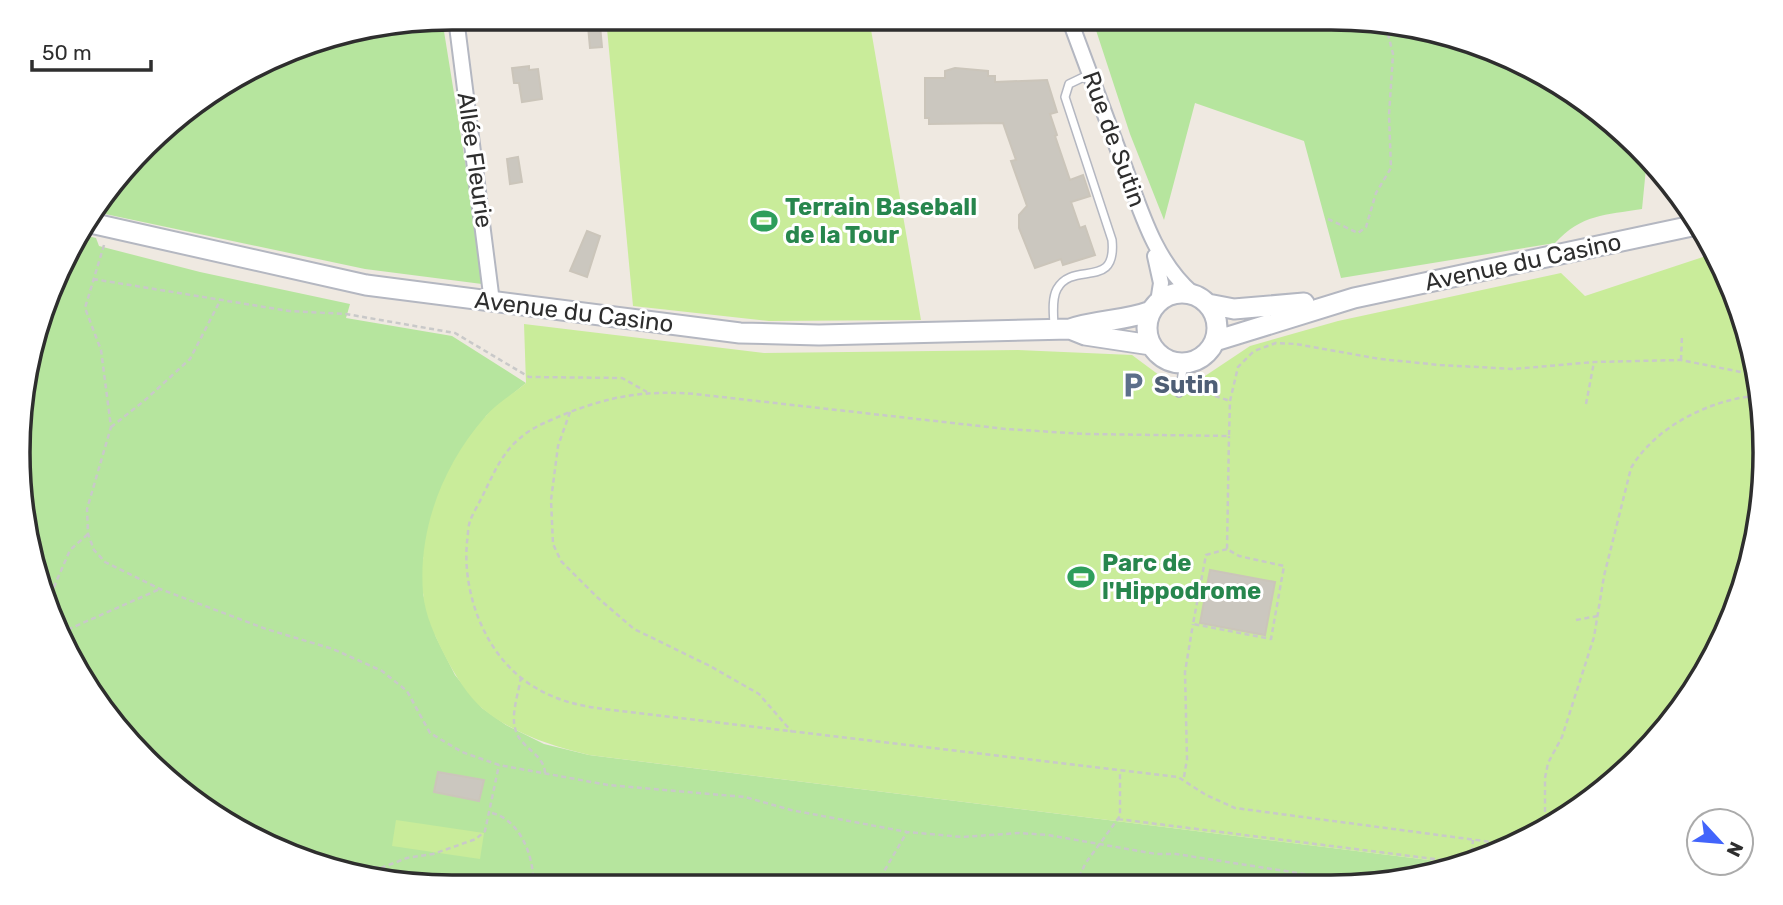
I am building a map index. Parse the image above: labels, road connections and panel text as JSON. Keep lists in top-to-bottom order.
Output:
{
  "streets": {
    "street": ["Rue de Sutin", "Allée Fleurie", "Avenue du Casino"]
  },
  "crossings": [
    ["Allée Fleurie", "Avenue du Casino"]
  ],
  "places": {
    "sports": ["Terrain Baseball de la Tour", "Parc de l'Hippodrome"],
    "parking": ["Sutin"]
  },
  "scale_bar": "50 m",
  "north": "bottom right"
}
